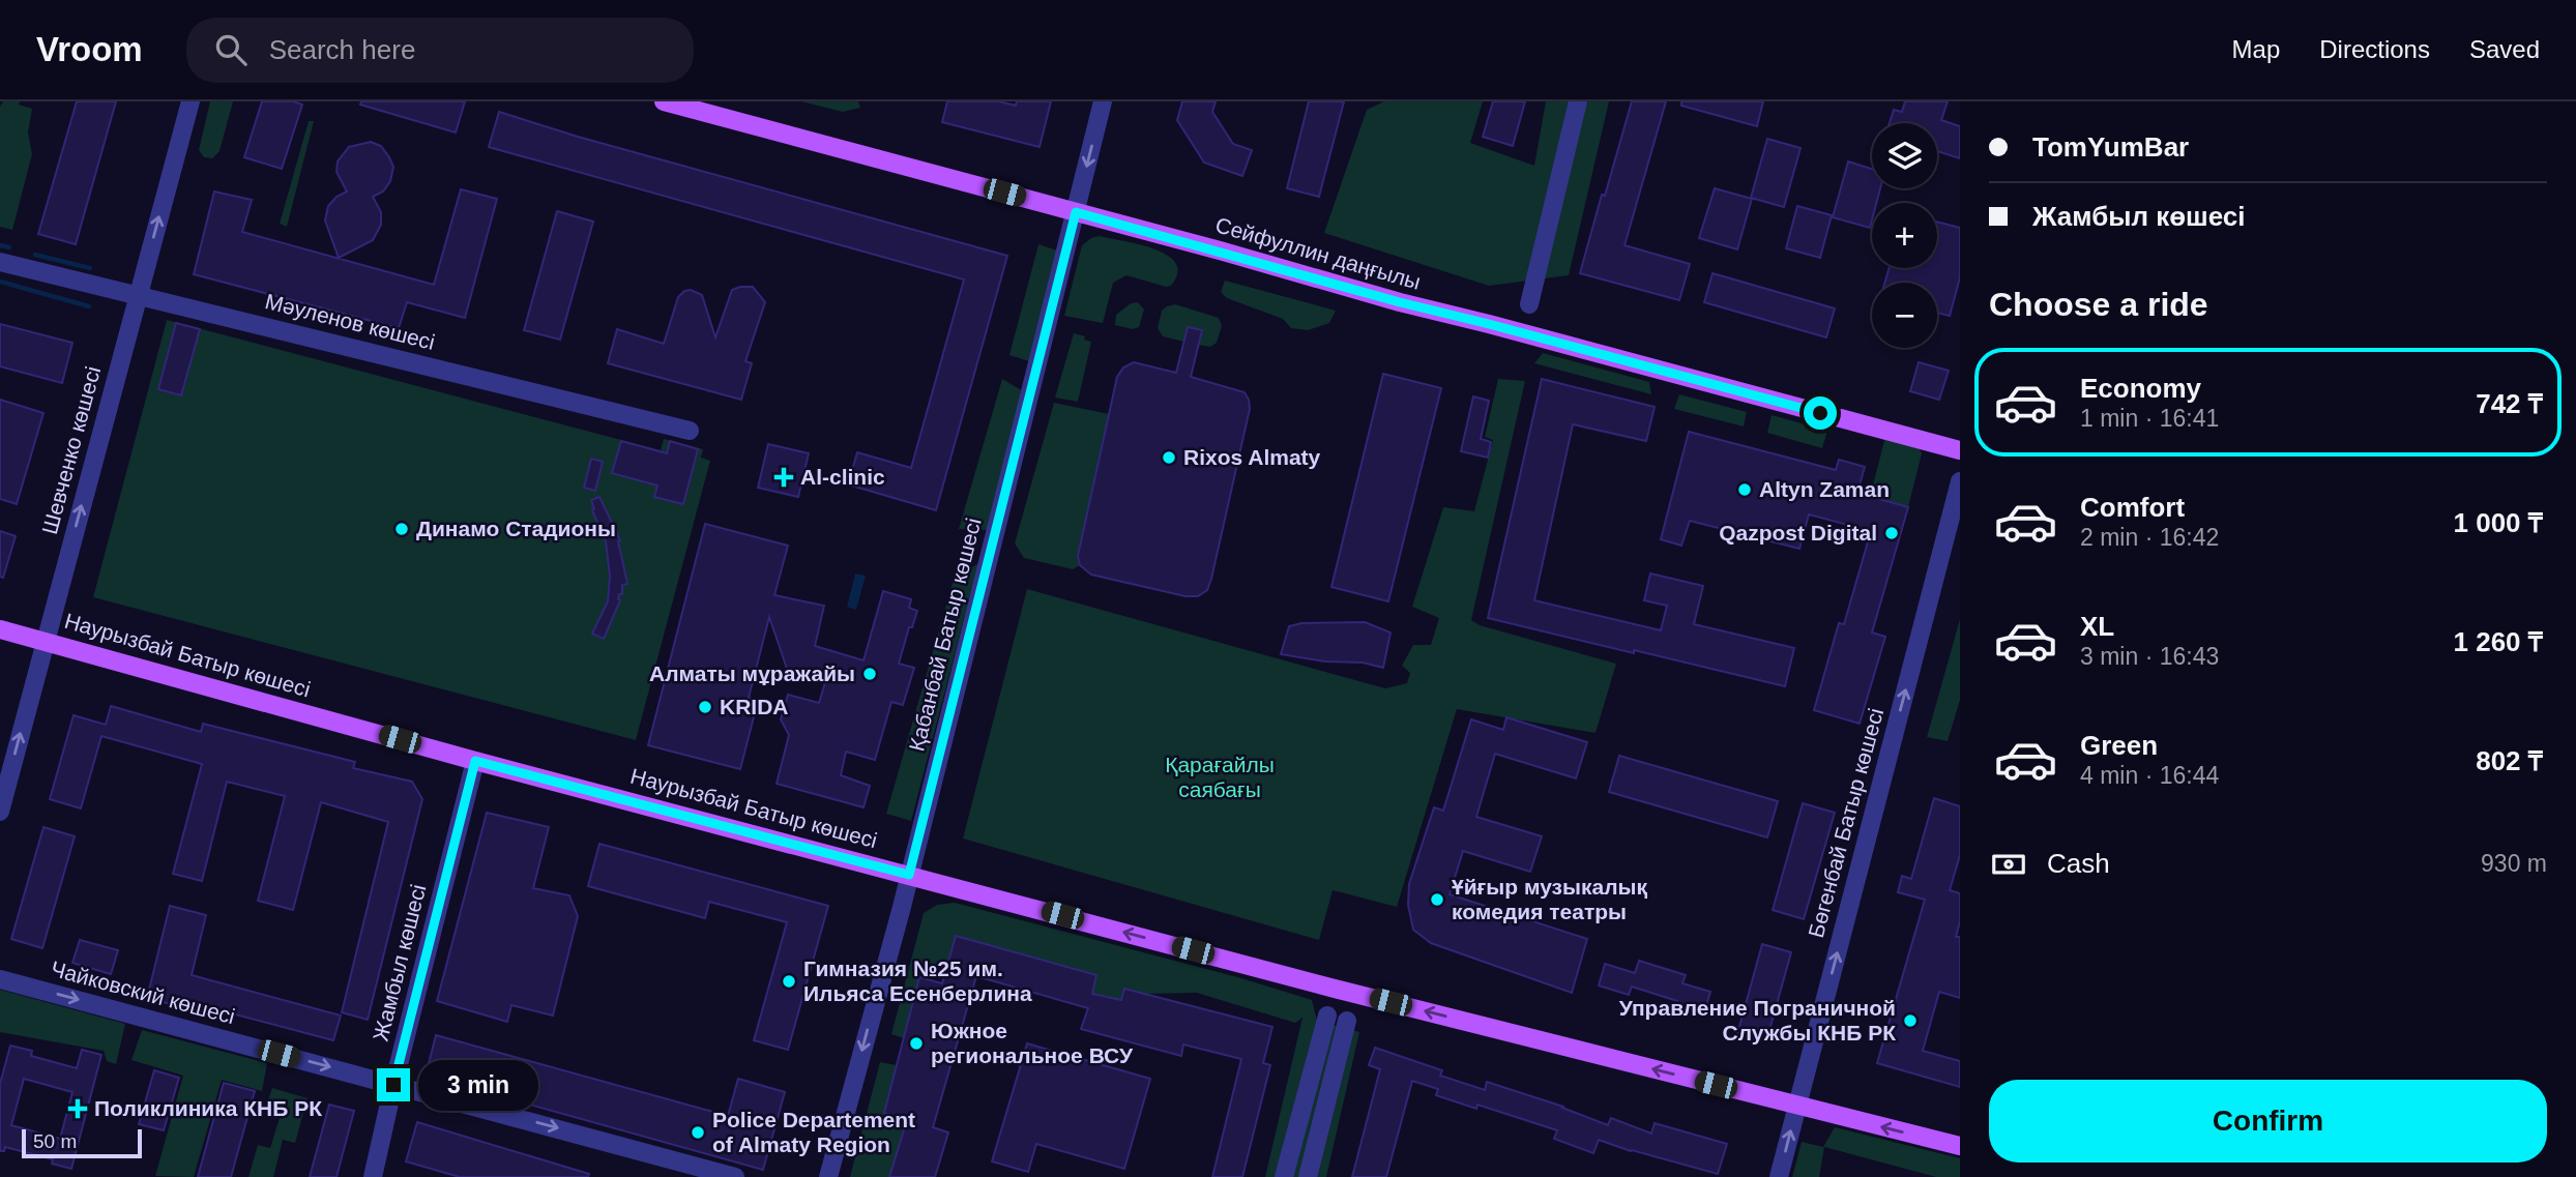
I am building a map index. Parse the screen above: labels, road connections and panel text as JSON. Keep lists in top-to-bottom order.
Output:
{
  "streets": {
    "main road": ["Сейфуллин даңғылы", "Наурызбай Батыр көшесі"],
    "street": [
      "Мәуленов көшесі",
      "Шевченко көшесі",
      "Қабанбай Батыр көшесі",
      "Бөгенбай Батыр көшесі",
      "Жамбыл көшесі",
      "Чайковский көшесі"
    ]
  },
  "crossings": [
    ["Сейфуллин даңғылы", "Қабанбай Батыр көшесі"],
    ["Мәуленов көшесі", "Шевченко көшесі"],
    ["Шевченко көшесі", "Наурызбай Батыр көшесі"],
    ["Қабанбай Батыр көшесі", "Наурызбай Батыр көшесі"],
    ["Наурызбай Батыр көшесі", "Бөгенбай Батыр көшесі"],
    ["Наурызбай Батыр көшесі", "Жамбыл көшесі"],
    ["Жамбыл көшесі", "Чайковский көшесі"]
  ],
  "one_way": [
    "Шевченко көшесі",
    "Қабанбай Батыр көшесі",
    "Наурызбай Батыр көшесі",
    "Бөгенбай Батыр көшесі",
    "Чайковский көшесі"
  ],
  "parks": ["Қарағайлы саябағы"],
  "places": {
    "other": [
      "Rixos Almaty",
      "Altyn Zaman",
      "Динамо Стадионы",
      "Qazpost Digital",
      "Алматы мұражайы",
      "KRIDA",
      "Ұйғыр музыкалық комедия театры",
      "Гимназия №25 им. Ильяса Есенберлина",
      "Управление Пограничной Службы КНБ РК",
      "Южное региональное ВСУ",
      "Police Departement of Almaty Region"
    ],
    "health": ["Al-clinic", "Поликлиника КНБ РК"]
  },
  "scale_bar": "50 m",
  "page": {
    "header": "Vroom",
    "search": "Search here",
    "nav": ["Map", "Directions", "Saved"],
    "banner": ["TomYumBar", "Жамбыл көшесі"],
    "map_buttons": ["+", "−"],
    "heading": "Choose a ride",
    "list": [
      {
        "name": "Economy",
        "note": "1 min · 16:41",
        "value": "742 ₸"
      },
      {
        "name": "Comfort",
        "note": "2 min · 16:42",
        "value": "1 000 ₸"
      },
      {
        "name": "XL",
        "note": "3 min · 16:43",
        "value": "1 260 ₸"
      },
      {
        "name": "Green",
        "note": "4 min · 16:44",
        "value": "802 ₸"
      }
    ],
    "pay": ["Cash", "930 m"],
    "bubble": "3 min",
    "buttons": "Confirm",
    "scale": "50 m"
  }
}
